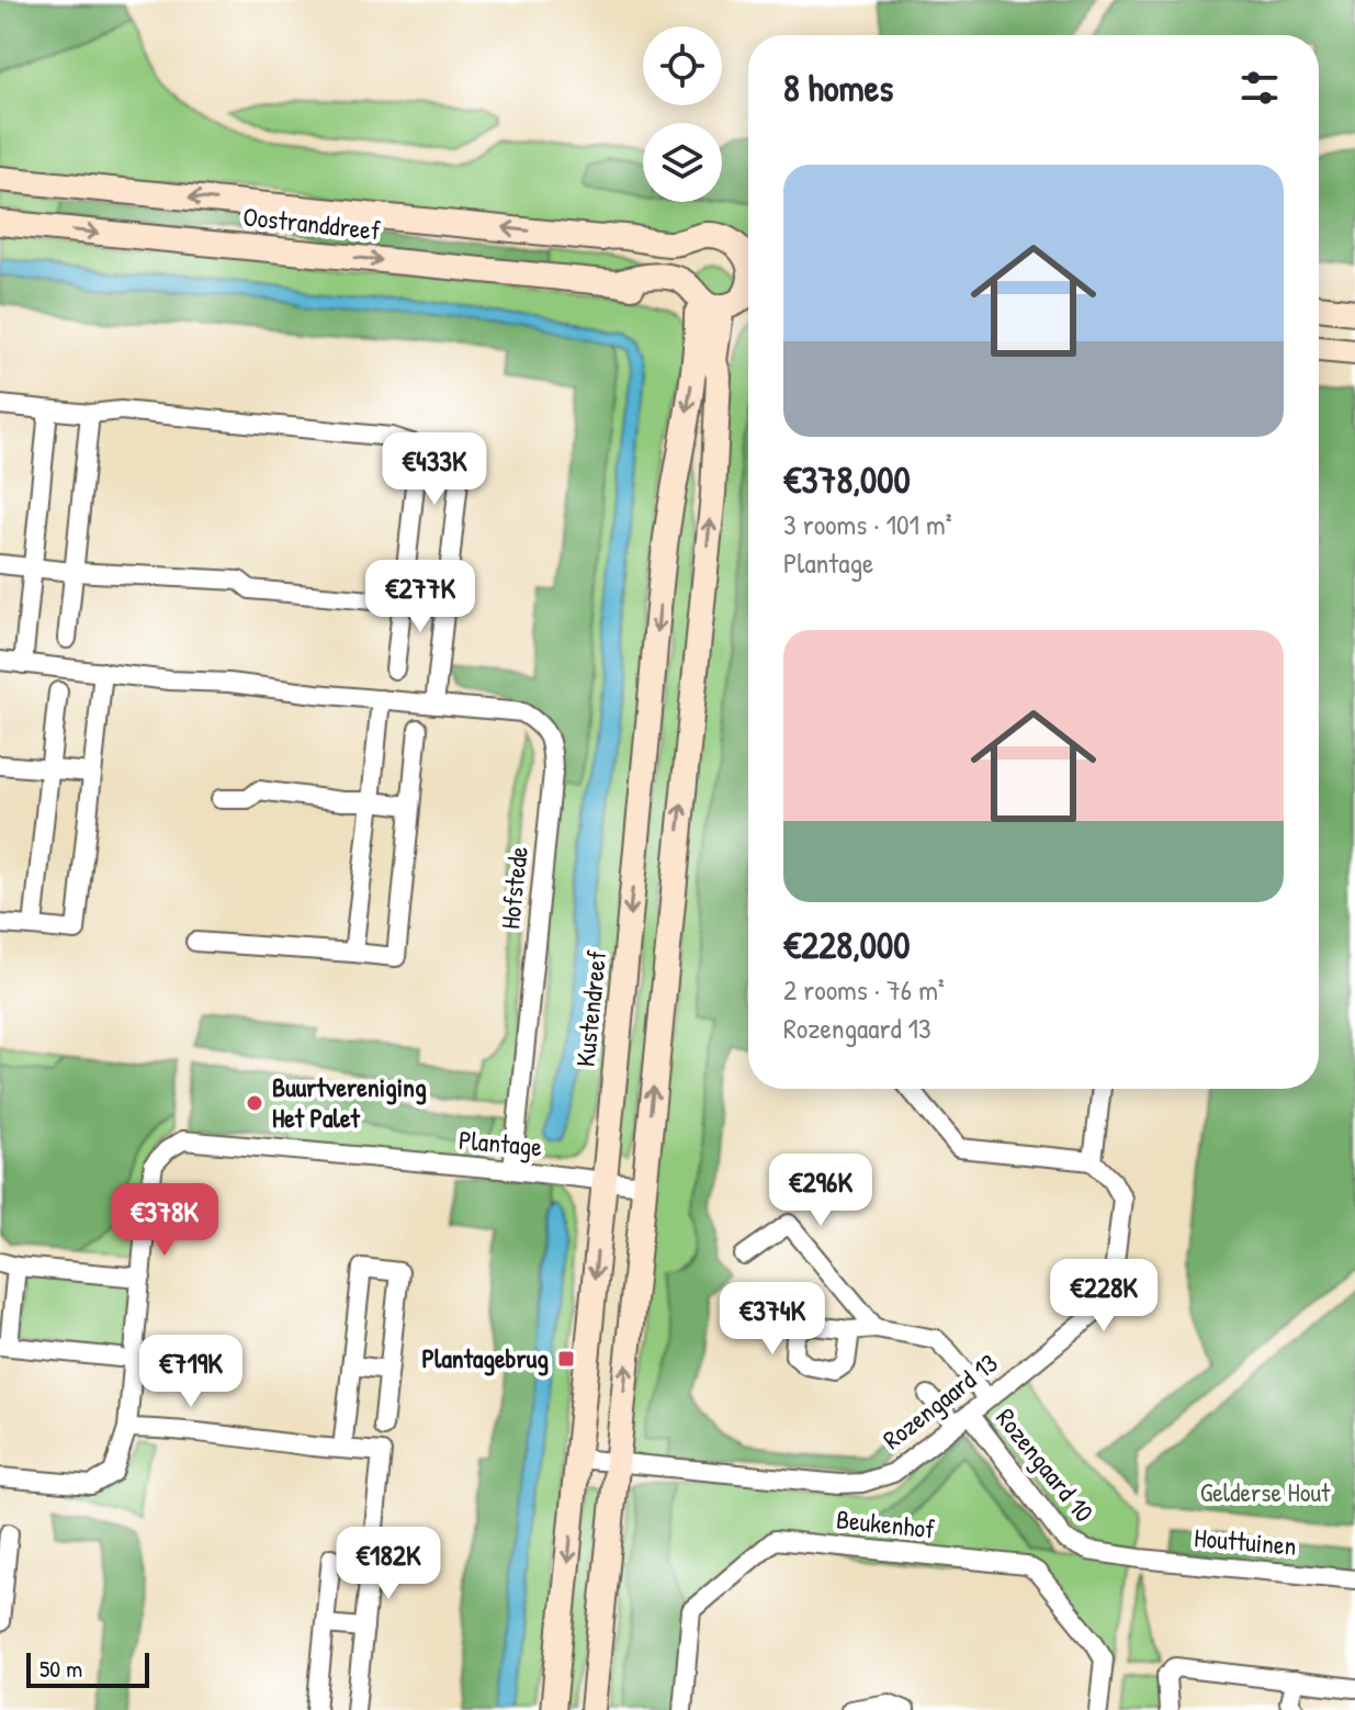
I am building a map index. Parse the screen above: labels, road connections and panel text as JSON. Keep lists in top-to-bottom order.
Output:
{
  "streets": {
    "main road": ["Oostranddreef", "Kustendreef"],
    "street": [
      "Hofstede",
      "Plantage",
      "Rozengaard 13",
      "Rozengaard 10",
      "Beukenhof",
      "Houttuinen"
    ]
  },
  "crossings": [
    ["Hofstede", "Plantage"],
    ["Kustendreef", "Plantage"],
    ["Kustendreef", "Rozengaard 13"],
    ["Rozengaard 13", "Rozengaard 10"],
    ["Rozengaard 10", "Houttuinen"]
  ],
  "parks": ["Gelderse Hout"],
  "places": {
    "other": ["Buurtvereniging Het Palet"],
    "transit": ["Plantagebrug"]
  },
  "scale_bar": "50 m",
  "page": {
    "heading": "8 homes",
    "list": [
      {
        "name": "€378,000",
        "note": "3 rooms · 101 m² · Plantage"
      },
      {
        "name": "€228,000",
        "note": "2 rooms · 76 m² · Rozengaard 13"
      }
    ],
    "price": [
      "€433K",
      "€277K",
      "€296K",
      "€378K",
      "€228K",
      "€374K",
      "€719K",
      "€182K"
    ],
    "scale": "50 m"
  }
}
